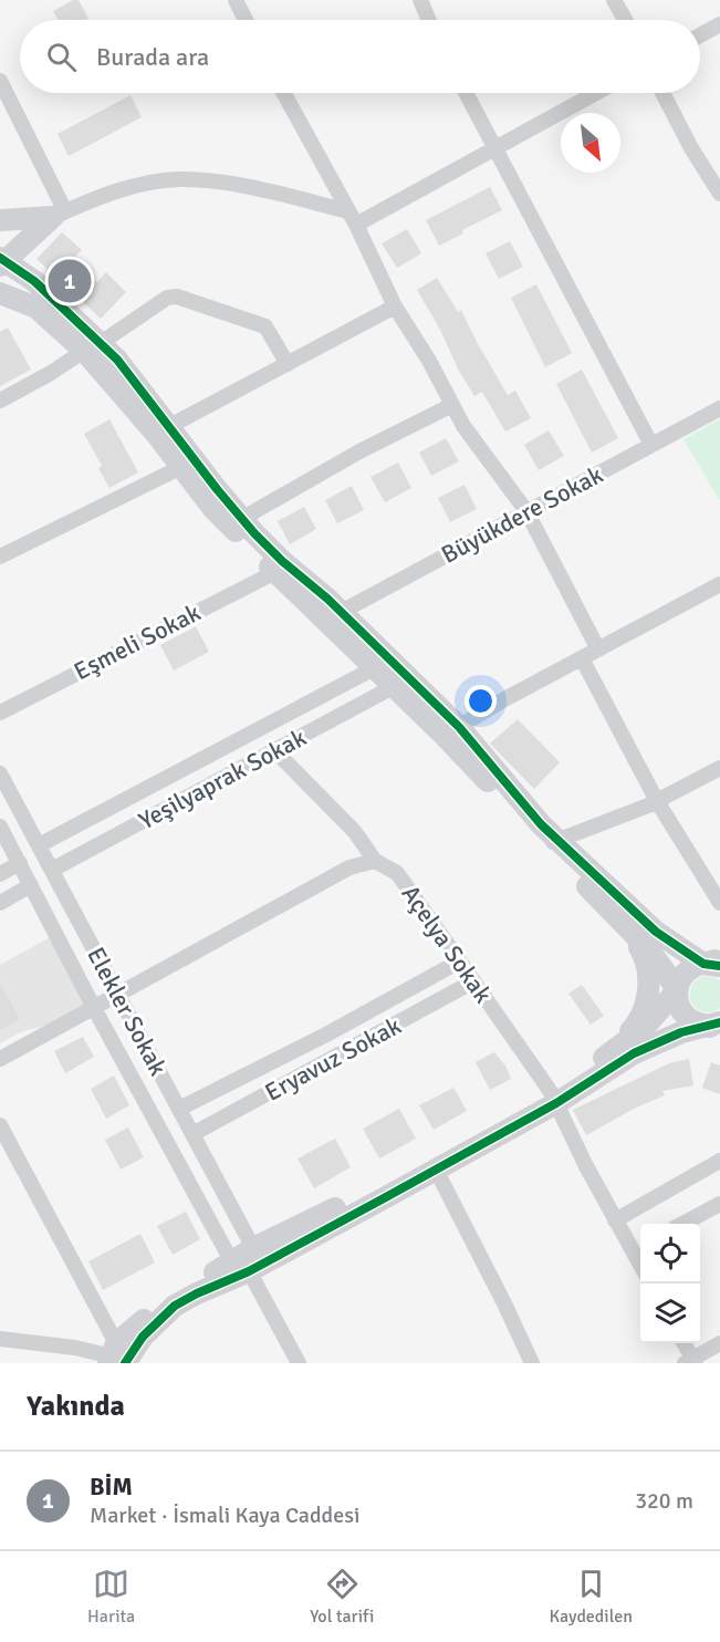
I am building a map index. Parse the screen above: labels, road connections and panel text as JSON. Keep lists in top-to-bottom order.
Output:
{
  "streets": {
    "street": [
      "Büyükdere Sokak",
      "Eşmeli Sokak",
      "Yeşilyaprak Sokak",
      "Açelya Sokak",
      "Elekler Sokak",
      "Eryavuz Sokak"
    ]
  },
  "crossings": [
    ["Yeşilyaprak Sokak", "Açelya Sokak"],
    ["Yeşilyaprak Sokak", "Elekler Sokak"],
    ["Açelya Sokak", "Eryavuz Sokak"],
    ["Elekler Sokak", "Eryavuz Sokak"]
  ],
  "north": "bottom right",
  "page": {
    "search": "Burada ara",
    "pins": "1",
    "heading": "Yakında",
    "list": [
      {
        "mark": "1",
        "name": "BİM",
        "note": "Market · İsmali Kaya Caddesi",
        "value": "320 m"
      }
    ],
    "nav": ["Harita", "Yol tarifi", "Kaydedilen"]
  }
}
